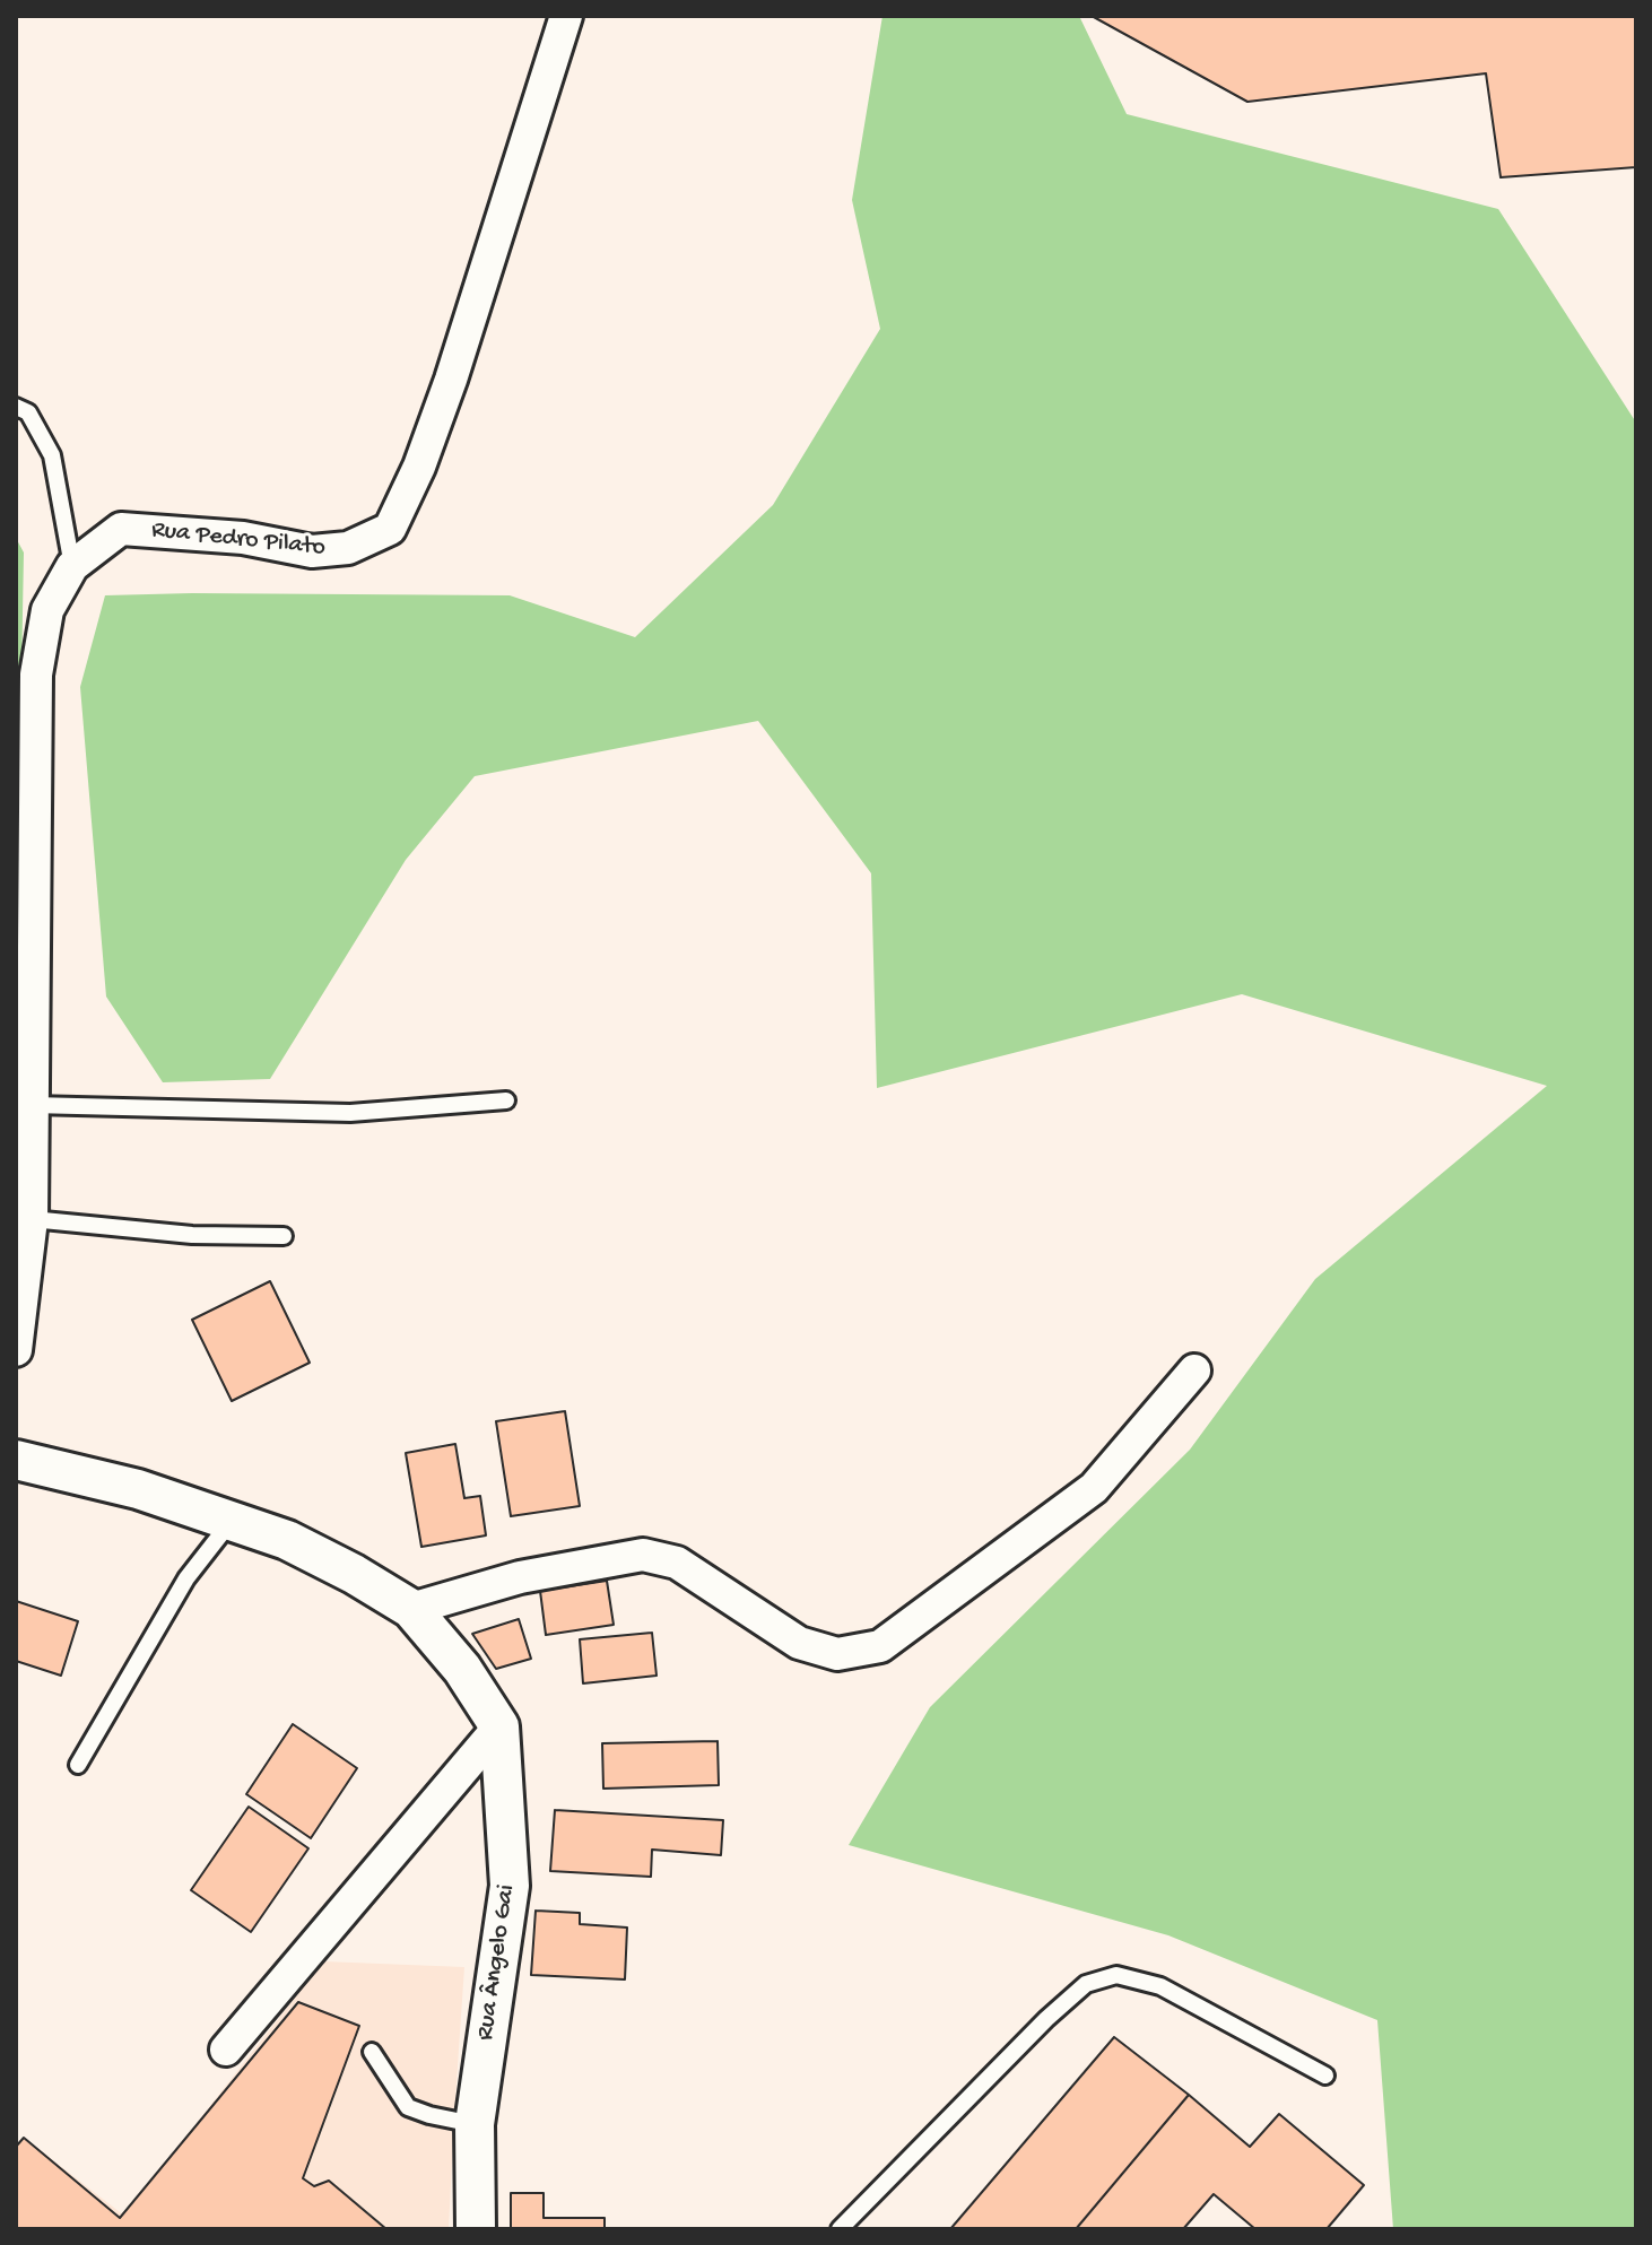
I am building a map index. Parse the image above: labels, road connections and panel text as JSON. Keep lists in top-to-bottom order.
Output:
{
  "streets": {
    "street": ["Rua Pedro Pilato", "Rua Ângelo Gai"]
  }
}
